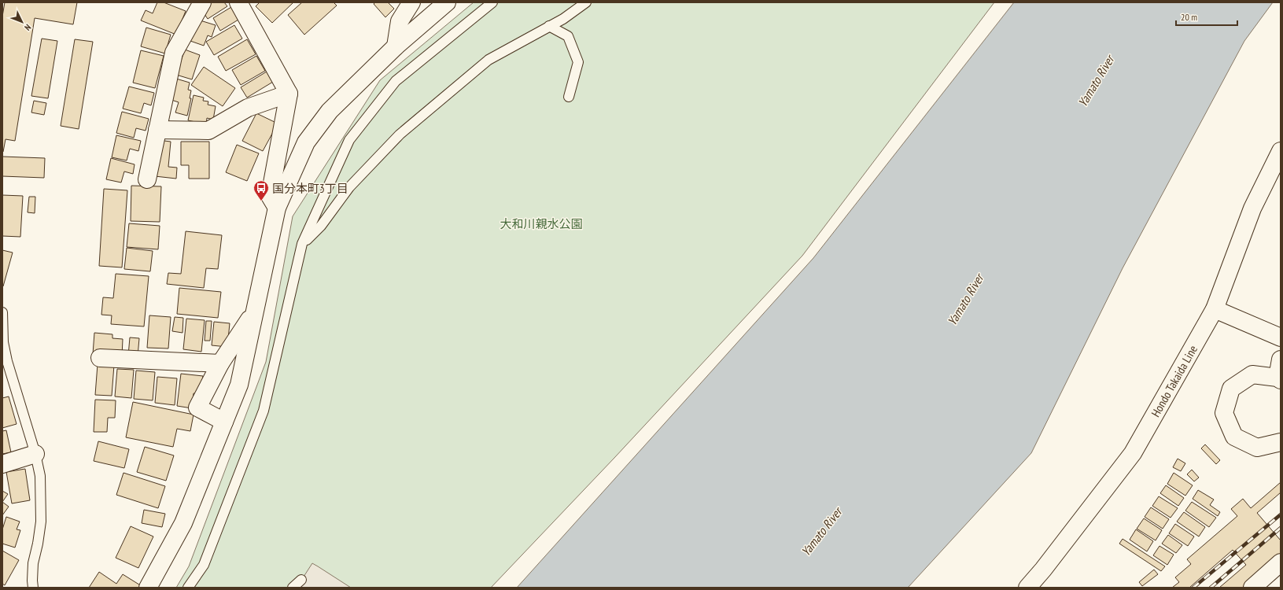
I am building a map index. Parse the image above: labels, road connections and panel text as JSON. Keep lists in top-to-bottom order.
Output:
{
  "streets": {
    "street": ["Hondo Takaida Line"]
  },
  "water": ["Yamato River"],
  "parks": ["大和川親水公園"],
  "places": {
    "bus stop": ["国分本町3丁目"]
  },
  "scale_bar": "20 m",
  "north": "bottom right"
}
